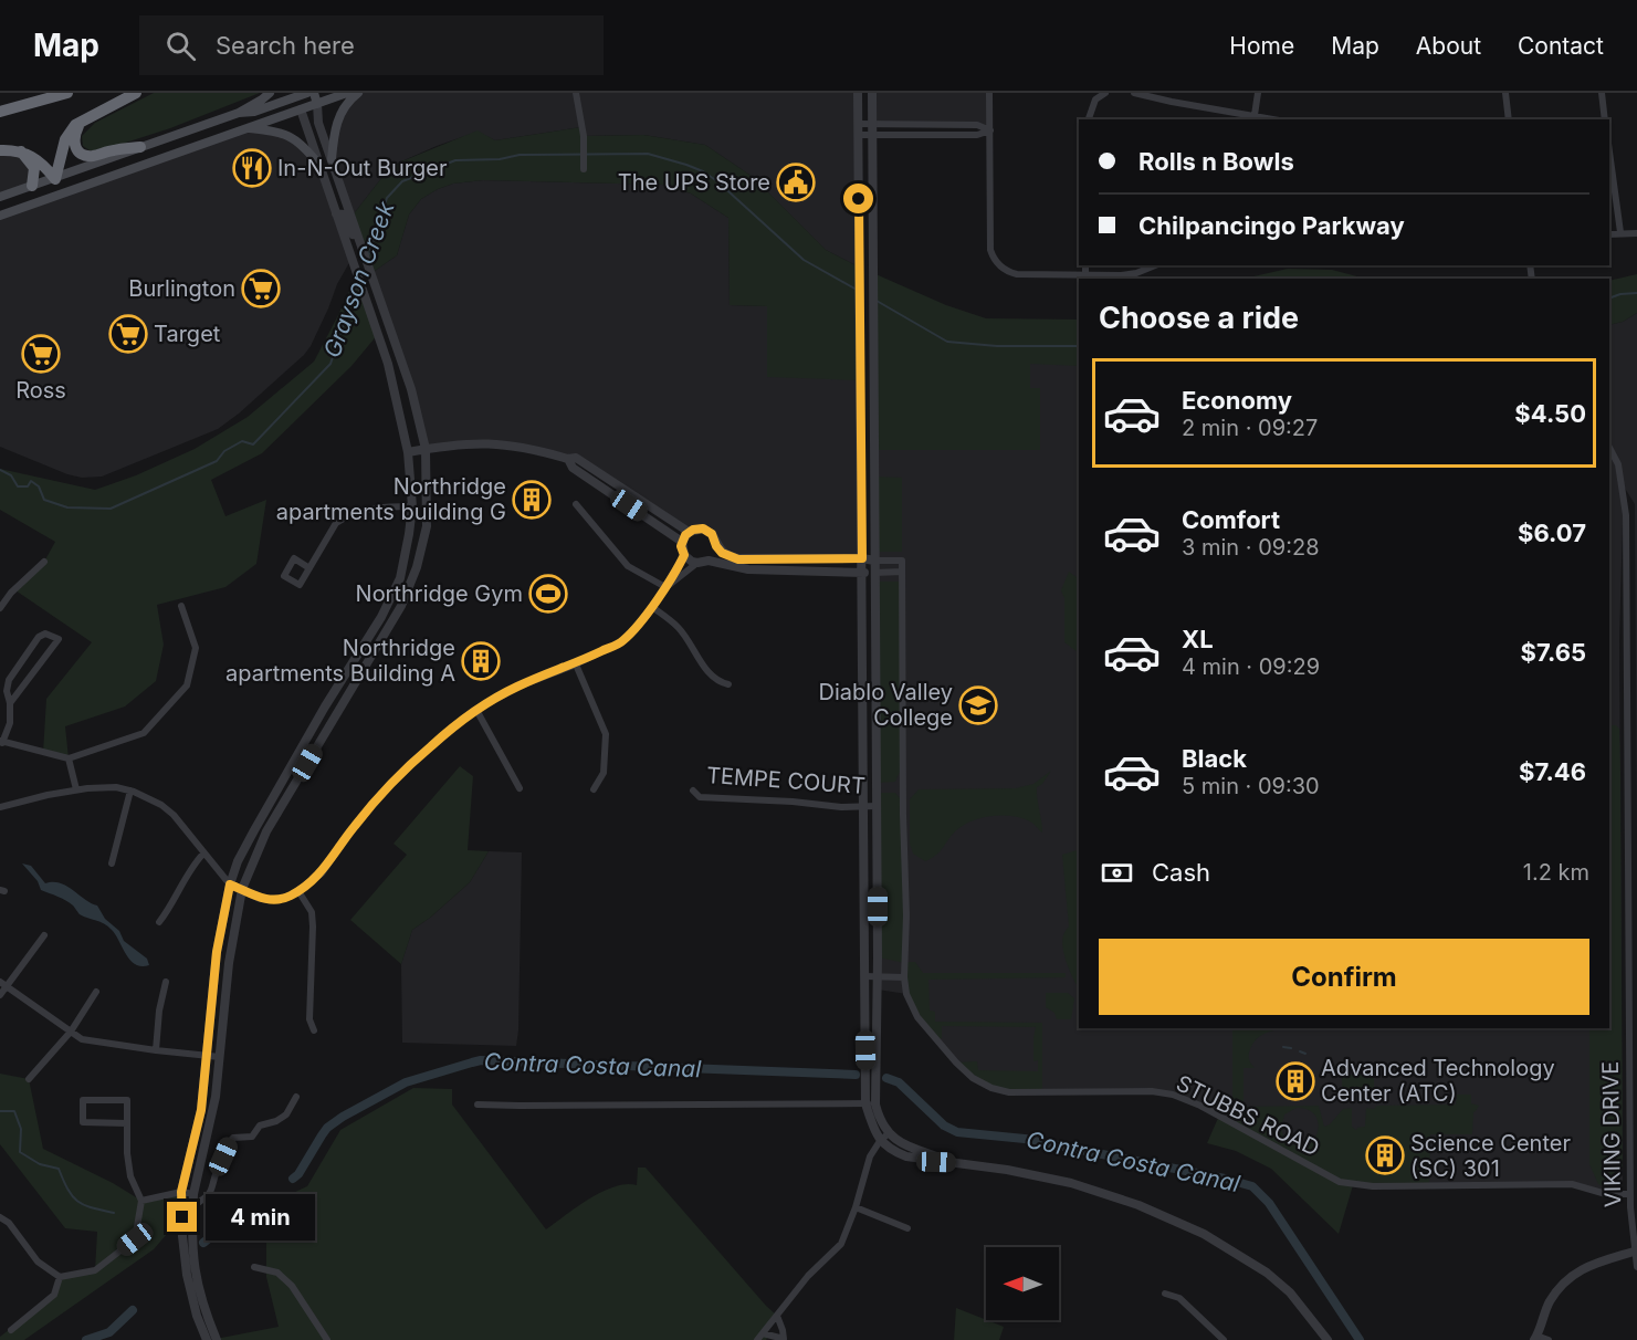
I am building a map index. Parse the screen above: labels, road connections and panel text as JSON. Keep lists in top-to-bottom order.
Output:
{
  "streets": {
    "street": ["TEMPE COURT", "STUBBS ROAD", "VIKING DRIVE"]
  },
  "crossings": [
    ["STUBBS ROAD", "VIKING DRIVE"]
  ],
  "water": ["Grayson Creek", "Contra Costa Canal"],
  "places": {
    "restaurant": ["In-N-Out Burger"],
    "public building": ["The UPS Store"],
    "supermarket": ["Burlington", "Target", "Ross"],
    "building": [
      "Northridge apartments building G",
      "Northridge apartments Building A",
      "Advanced Technology Center (ATC)",
      "Science Center (SC) 301"
    ],
    "sports": ["Northridge Gym"],
    "school or university": ["Diablo Valley College"]
  },
  "north": "left",
  "page": {
    "header": "Map",
    "search": "Search here",
    "nav": [
      "Home",
      "Map",
      "About",
      "Contact"
    ],
    "banner": ["Rolls n Bowls", "Chilpancingo Parkway"],
    "heading": "Choose a ride",
    "list": [
      {
        "name": "Economy",
        "note": "2 min · 09:27",
        "value": "$4.50"
      },
      {
        "name": "Comfort",
        "note": "3 min · 09:28",
        "value": "$6.07"
      },
      {
        "name": "XL",
        "note": "4 min · 09:29",
        "value": "$7.65"
      },
      {
        "name": "Black",
        "note": "5 min · 09:30",
        "value": "$7.46"
      }
    ],
    "pay": ["Cash", "1.2 km"],
    "buttons": "Confirm",
    "bubble": "4 min"
  }
}
